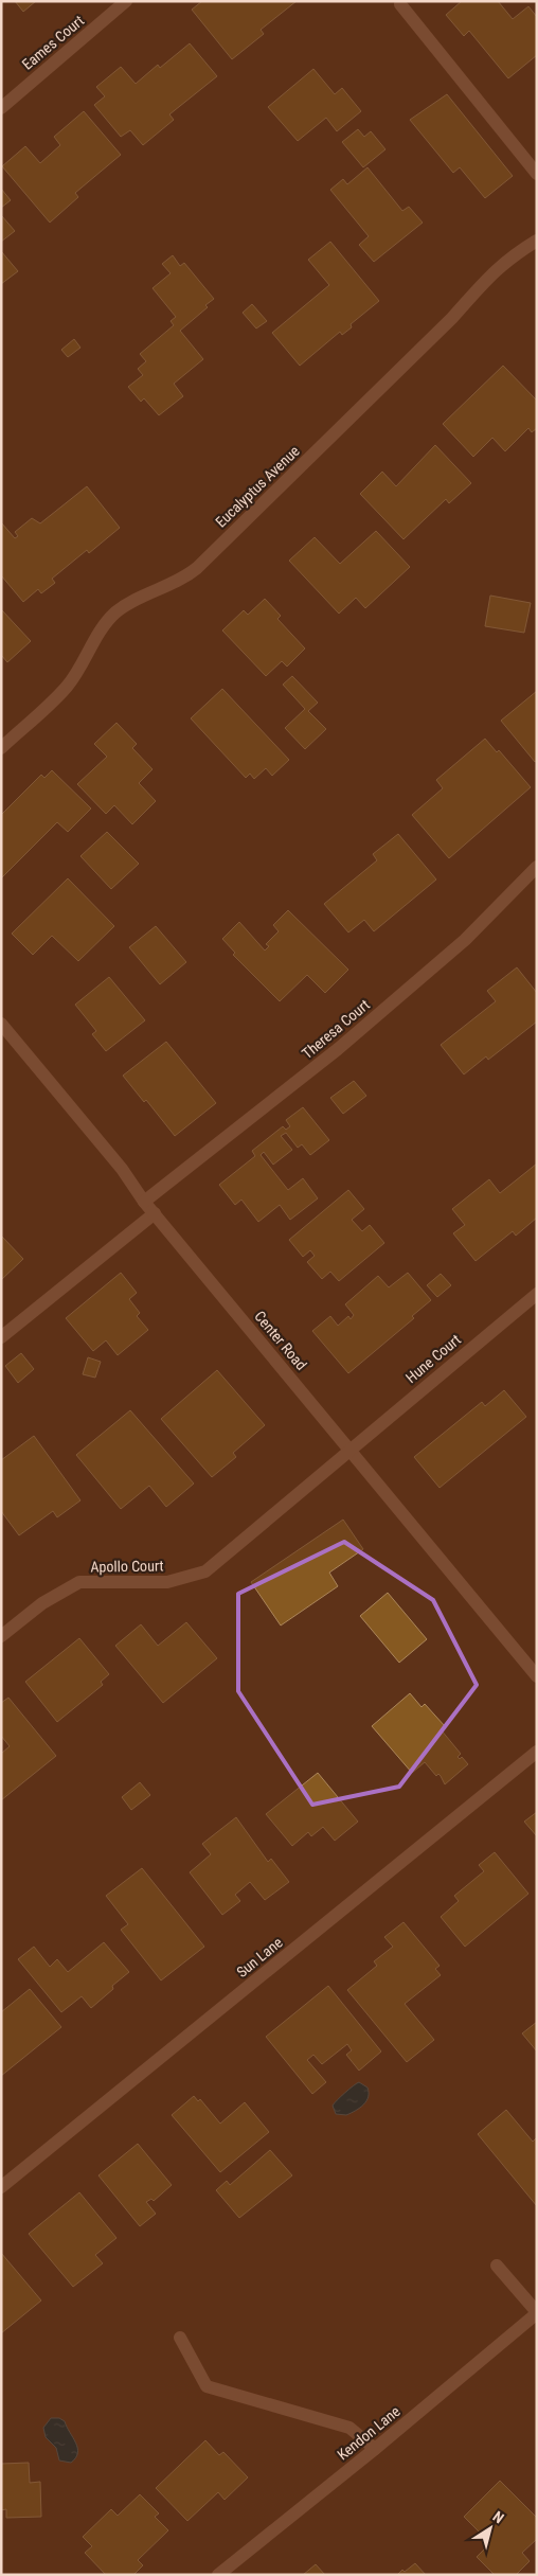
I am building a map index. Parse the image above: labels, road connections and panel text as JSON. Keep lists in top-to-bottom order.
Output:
{
  "streets": {
    "street": [
      "Eames Court",
      "Eucalyptus Avenue",
      "Theresa Court",
      "Center Road",
      "Hune Court",
      "Apollo Court",
      "Sun Lane",
      "Kendon Lane"
    ]
  },
  "crossings": [
    ["Theresa Court", "Center Road"],
    ["Center Road", "Hune Court"],
    ["Center Road", "Apollo Court"],
    ["Hune Court", "Apollo Court"]
  ],
  "north": "top right"
}
